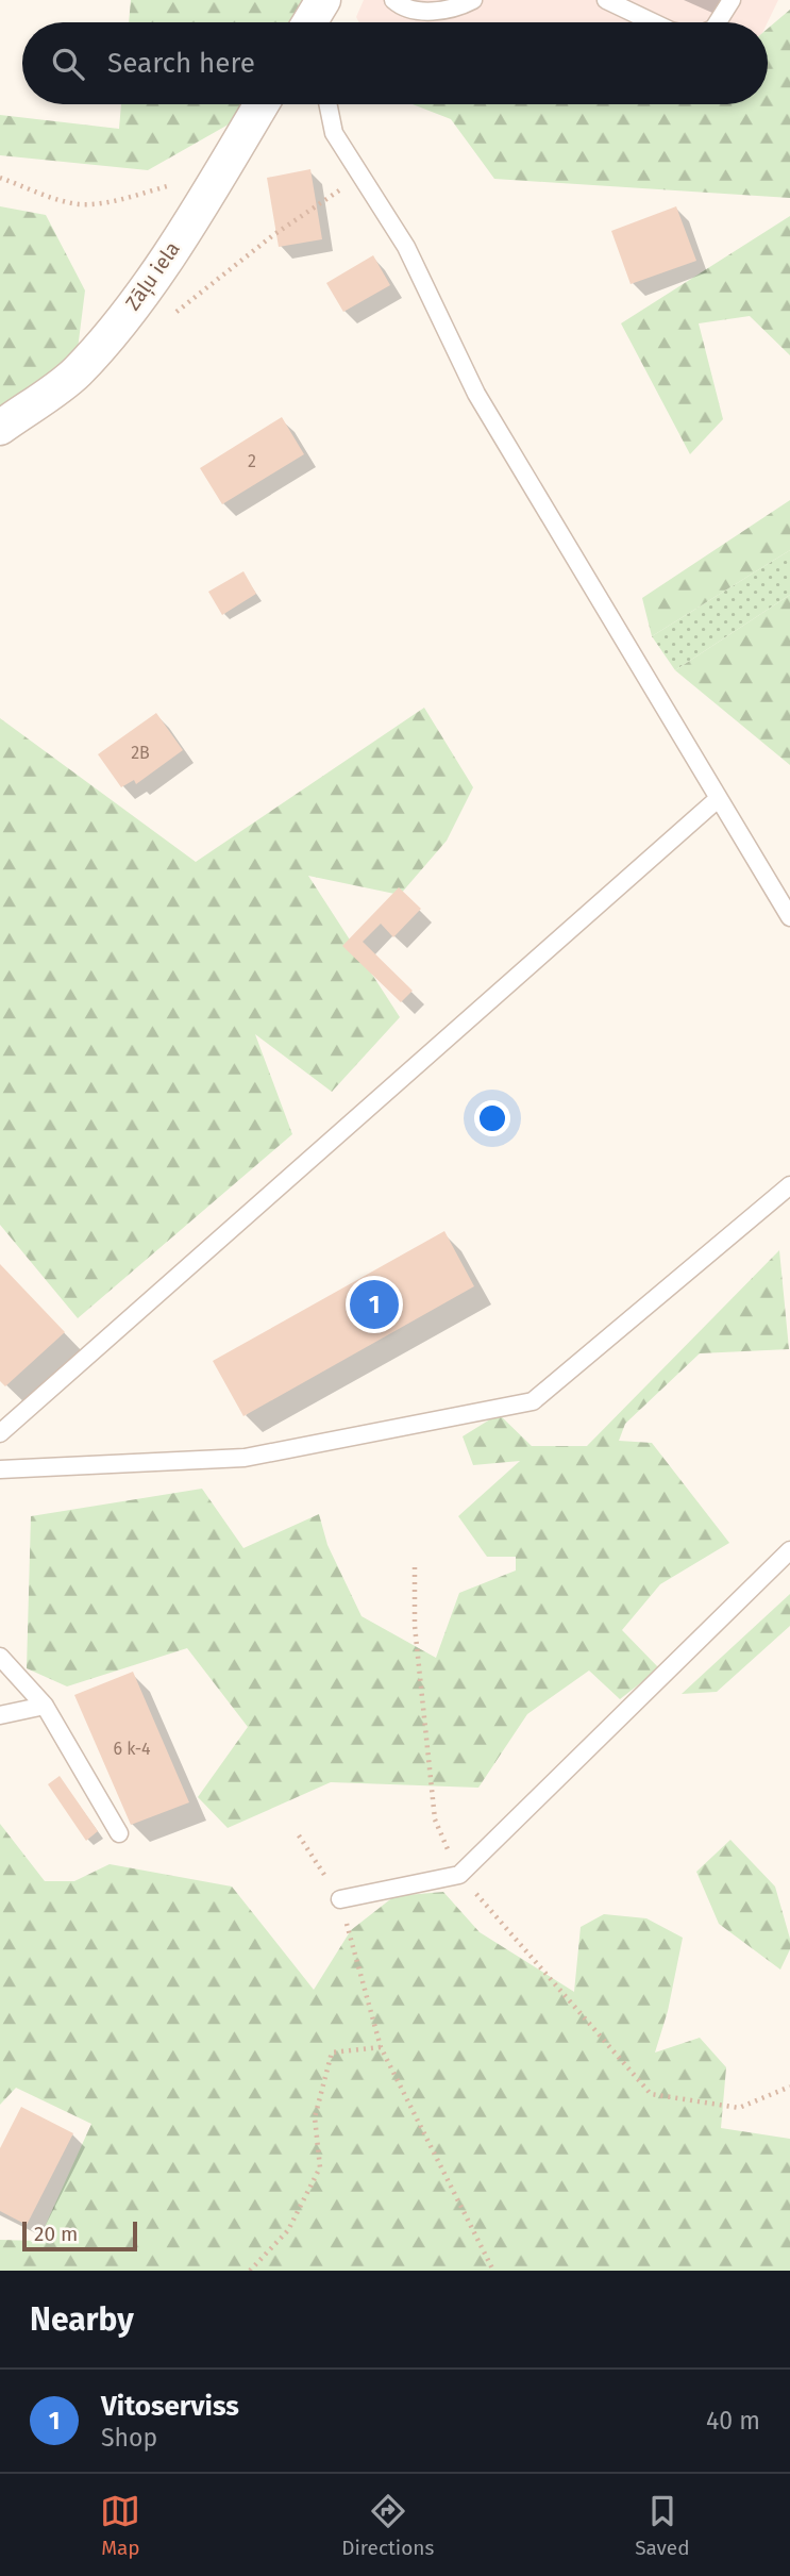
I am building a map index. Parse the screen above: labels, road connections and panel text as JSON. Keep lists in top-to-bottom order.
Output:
{
  "streets": {
    "street": ["Zāļu iela"]
  },
  "house_numbers": ["2", "2B", "6 k-4"],
  "scale_bar": "20 m",
  "page": {
    "search": "Search here",
    "pins": "1",
    "scale": "20 m",
    "heading": "Nearby",
    "list": [
      {
        "mark": "1",
        "name": "Vitoserviss",
        "note": "Shop",
        "value": "40 m"
      }
    ],
    "nav": ["Map", "Directions", "Saved"]
  }
}
